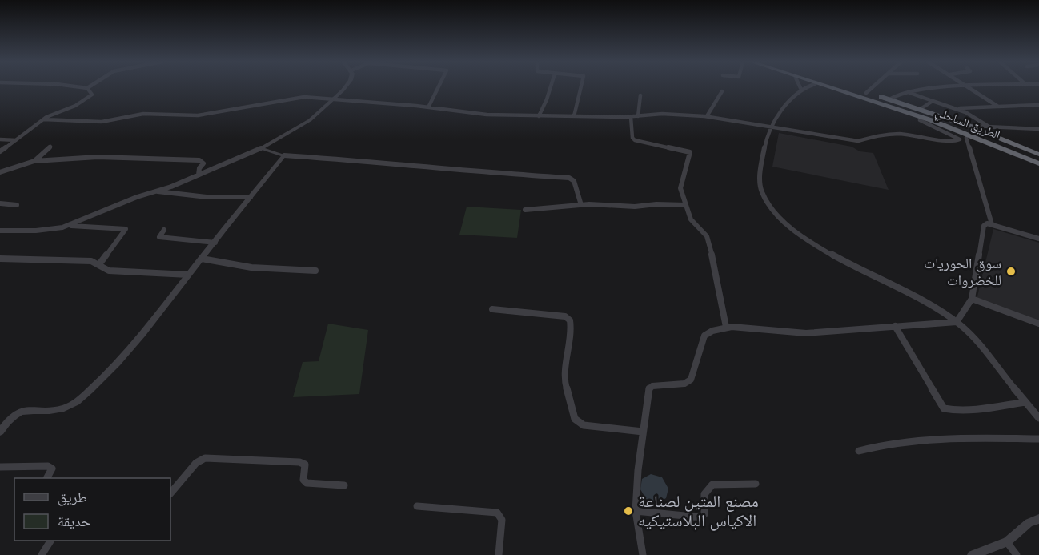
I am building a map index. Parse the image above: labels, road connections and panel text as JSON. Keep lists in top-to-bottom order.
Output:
{
  "streets": {
    "highway": ["الطريق الساحلي"]
  },
  "places": ["سوق الحوريات للخضروات", "مصنع المتين لصناعة الاكياس البلاستيكيه"],
  "legend": ["طريق", "حديقة"]
}
